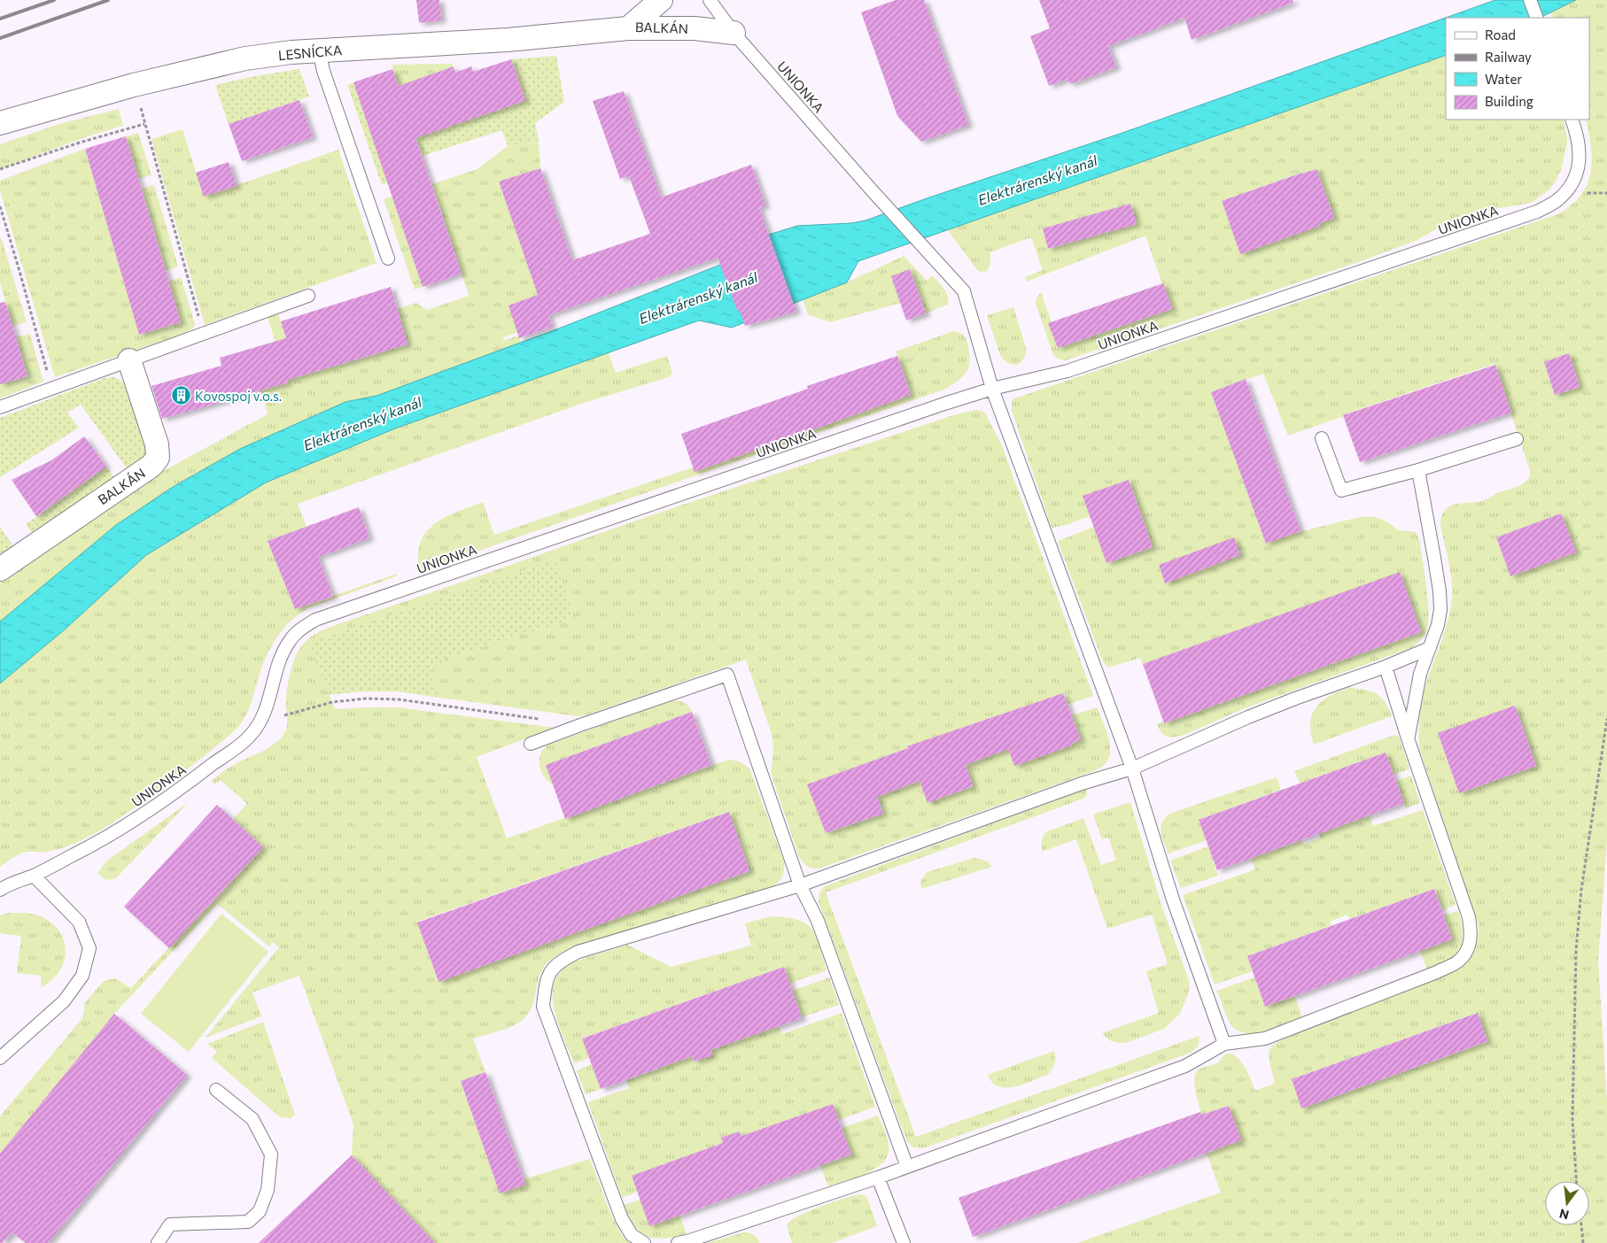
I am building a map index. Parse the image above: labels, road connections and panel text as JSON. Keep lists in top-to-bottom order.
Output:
{
  "streets": {
    "street": ["BALKÁN", "LESNÍCKA"],
    "lane": ["UNIONKA"]
  },
  "crossings": [
    ["BALKÁN", "LESNÍCKA"],
    ["BALKÁN", "UNIONKA"]
  ],
  "water": ["Elektrárenský kanál"],
  "places": {
    "building": ["Kovospoj v.o.s."]
  },
  "legend": [
    "Road",
    "Railway",
    "Water",
    "Building"
  ],
  "north": "bottom"
}
